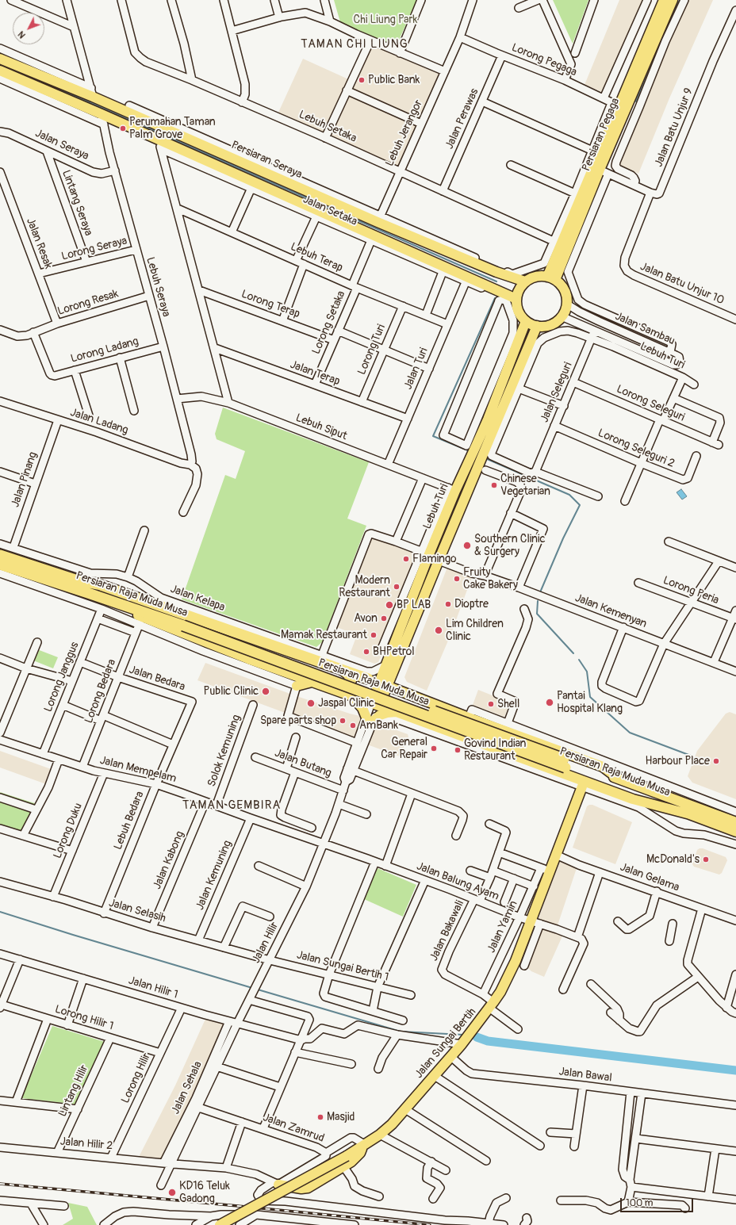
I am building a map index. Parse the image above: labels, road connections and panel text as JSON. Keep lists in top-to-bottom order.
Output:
{
  "streets": {
    "highway": ["Persiaran Raja Muda Musa"],
    "main road": [
      "Persiaran Pegaga",
      "Persiaran Seraya",
      "Lebuh Turi",
      "Jalan Sungai Bertih"
    ],
    "street": [
      "Lorong Pegaga",
      "Jalan Perawas",
      "Lebuh Setaka",
      "Jalan Batu Unjur 9",
      "Lebuh Jerangor",
      "Jalan Seraya",
      "Lintang Seraya",
      "Jalan Setaka",
      "Jalan Resak",
      "Lorong Seraya",
      "Lebuh Terap",
      "Jalan Batu Unjur 10",
      "Lebuh Seraya",
      "Lorong Resak",
      "Lorong Terap",
      "Lorong Setaka",
      "Jalan Sambau",
      "Lorong Turi",
      "Lorong Ladang",
      "Jalan Turi",
      "Jalan Terap",
      "Jalan Seleguri",
      "Lorong Seleguri",
      "Jalan Ladang",
      "Lebuh Siput",
      "Lorong Seleguri 2",
      "Jalan Pinang",
      "Lorong Peria",
      "Jalan Kelapa",
      "Jalan Kemenyan",
      "Lorong Janggus",
      "Jalan Bedara",
      "Lorong Bedara",
      "Solok Kemuning",
      "Jalan Butang",
      "Jalan Mempelam",
      "Lebuh Bedara",
      "Lorong Duku",
      "Jalan Kabong",
      "Jalan Kemuning",
      "Jalan Gelama",
      "Jalan Balung Ayam",
      "Jalan Selasih",
      "Jalan Yamin",
      "Jalan Bakawali",
      "Jalan Hilir",
      "Jalan Sungai Bertih 1",
      "Jalan Hilir 1",
      "Lorong Hilir 1",
      "Jalan Bawal",
      "Lorong Hilir",
      "Jalan Sehala",
      "Lintang Hilir",
      "Jalan Zamrud",
      "Jalan Hilir 2"
    ]
  },
  "crossings": [
    ["Lorong Pegaga", "Jalan Perawas"],
    ["Lorong Pegaga", "Lebuh Jerangor"],
    ["Lorong Pegaga", "Persiaran Pegaga"],
    ["Lorong Pegaga", "Persiaran Seraya"],
    ["Jalan Perawas", "Lebuh Setaka"],
    ["Lebuh Setaka", "Lebuh Jerangor"],
    ["Lebuh Setaka", "Persiaran Pegaga"],
    ["Lebuh Setaka", "Persiaran Seraya"],
    ["Jalan Batu Unjur 9", "Jalan Batu Unjur 10"],
    ["Lebuh Jerangor", "Persiaran Seraya"],
    ["Persiaran Pegaga", "Persiaran Seraya"],
    ["Persiaran Pegaga", "Jalan Sambau"],
    ["Persiaran Pegaga", "Lebuh Turi"],
    ["Jalan Seraya", "Lintang Seraya"],
    ["Jalan Seraya", "Lebuh Seraya"],
    ["Persiaran Seraya", "Jalan Sambau"],
    ["Persiaran Seraya", "Lebuh Turi"],
    ["Lintang Seraya", "Lorong Seraya"],
    ["Jalan Setaka", "Lorong Setaka"],
    ["Jalan Setaka", "Jalan Turi"],
    ["Jalan Resak", "Lorong Seraya"],
    ["Jalan Resak", "Lorong Resak"],
    ["Lorong Seraya", "Lebuh Seraya"],
    ["Lebuh Terap", "Lorong Setaka"],
    ["Lebuh Terap", "Lorong Turi"],
    ["Lebuh Terap", "Jalan Turi"],
    ["Lebuh Seraya", "Lorong Resak"],
    ["Lebuh Seraya", "Lorong Ladang"],
    ["Lebuh Seraya", "Jalan Ladang"],
    ["Lebuh Seraya", "Lebuh Siput"],
    ["Lorong Resak", "Lorong Ladang"],
    ["Lorong Terap", "Lorong Setaka"],
    ["Lorong Setaka", "Jalan Terap"],
    ["Jalan Sambau", "Lebuh Turi"],
    ["Jalan Sambau", "Jalan Seleguri"],
    ["Lorong Turi", "Jalan Terap"],
    ["Lebuh Turi", "Jalan Seleguri"],
    ["Lebuh Turi", "Lebuh Siput"],
    ["Lebuh Turi", "Jalan Kelapa"],
    ["Lebuh Turi", "Jalan Kemenyan"],
    ["Lebuh Turi", "Jalan Hilir"],
    ["Jalan Turi", "Jalan Terap"],
    ["Jalan Turi", "Lebuh Siput"],
    ["Jalan Seleguri", "Lorong Seleguri"],
    ["Jalan Seleguri", "Lorong Seleguri 2"],
    ["Jalan Ladang", "Jalan Pinang"],
    ["Jalan Pinang", "Jalan Kelapa"],
    ["Lorong Janggus", "Jalan Bedara"],
    ["Lorong Janggus", "Jalan Mempelam"],
    ["Jalan Bedara", "Lorong Bedara"],
    ["Jalan Bedara", "Lebuh Bedara"],
    ["Lorong Bedara", "Jalan Mempelam"],
    ["Solok Kemuning", "Jalan Mempelam"],
    ["Jalan Butang", "Jalan Hilir"],
    ["Jalan Mempelam", "Lebuh Bedara"],
    ["Jalan Mempelam", "Lorong Duku"],
    ["Jalan Mempelam", "Jalan Kabong"],
    ["Jalan Mempelam", "Jalan Kemuning"],
    ["Jalan Mempelam", "Jalan Balung Ayam"],
    ["Jalan Mempelam", "Jalan Hilir"],
    ["Lebuh Bedara", "Jalan Selasih"],
    ["Lorong Duku", "Jalan Selasih"],
    ["Jalan Kabong", "Jalan Selasih"],
    ["Jalan Kemuning", "Jalan Selasih"],
    ["Jalan Gelama", "Jalan Sungai Bertih"],
    ["Jalan Balung Ayam", "Jalan Yamin"],
    ["Jalan Balung Ayam", "Jalan Bakawali"],
    ["Jalan Balung Ayam", "Jalan Hilir"],
    ["Jalan Balung Ayam", "Jalan Sungai Bertih"],
    ["Jalan Selasih", "Jalan Hilir"],
    ["Jalan Selasih", "Jalan Sungai Bertih 1"],
    ["Jalan Yamin", "Jalan Bakawali"],
    ["Jalan Yamin", "Jalan Sungai Bertih"],
    ["Jalan Hilir", "Jalan Sungai Bertih 1"],
    ["Jalan Hilir", "Jalan Hilir 1"],
    ["Jalan Hilir", "Jalan Sehala"],
    ["Jalan Hilir", "Jalan Zamrud"],
    ["Jalan Hilir", "Jalan Hilir 2"],
    ["Jalan Hilir 1", "Lorong Hilir"],
    ["Jalan Hilir 1", "Jalan Sehala"],
    ["Lorong Hilir 1", "Lorong Hilir"],
    ["Lorong Hilir 1", "Lintang Hilir"],
    ["Jalan Sungai Bertih", "Jalan Bawal"],
    ["Lorong Hilir", "Jalan Hilir 2"],
    ["Jalan Sehala", "Jalan Hilir 2"],
    ["Lintang Hilir", "Jalan Hilir 2"],
    ["Jalan Zamrud", "Jalan Hilir 2"]
  ],
  "districts": ["TAMAN CHI LIUNG", "TAMAN GEMBIRA"],
  "parks": ["Chi Liung Park"],
  "places": [
    "Public Bank",
    "Perumahan Taman Palm Grove",
    "Chinese Vegetarian",
    "Southern Clinic & Surgery",
    "Flamingo",
    "Fruity Cake Bakery",
    "Modern Restaurant",
    "Dioptre",
    "BP LAB",
    "Avon",
    "Lim Children Clinic",
    "Mamak Restaurant",
    "BHPetrol",
    "Public Clinic",
    "Pantai Hospital Klang",
    "Jaspal Clinic",
    "Shell",
    "Spare parts shop",
    "AmBank",
    "General Car Repair",
    "Govind Indian Restaurant",
    "Harbour Place",
    "McDonald's",
    "Masjid",
    "KD16 Teluk Gadong"
  ],
  "scale_bar": "100 m",
  "north": "bottom left"
}
